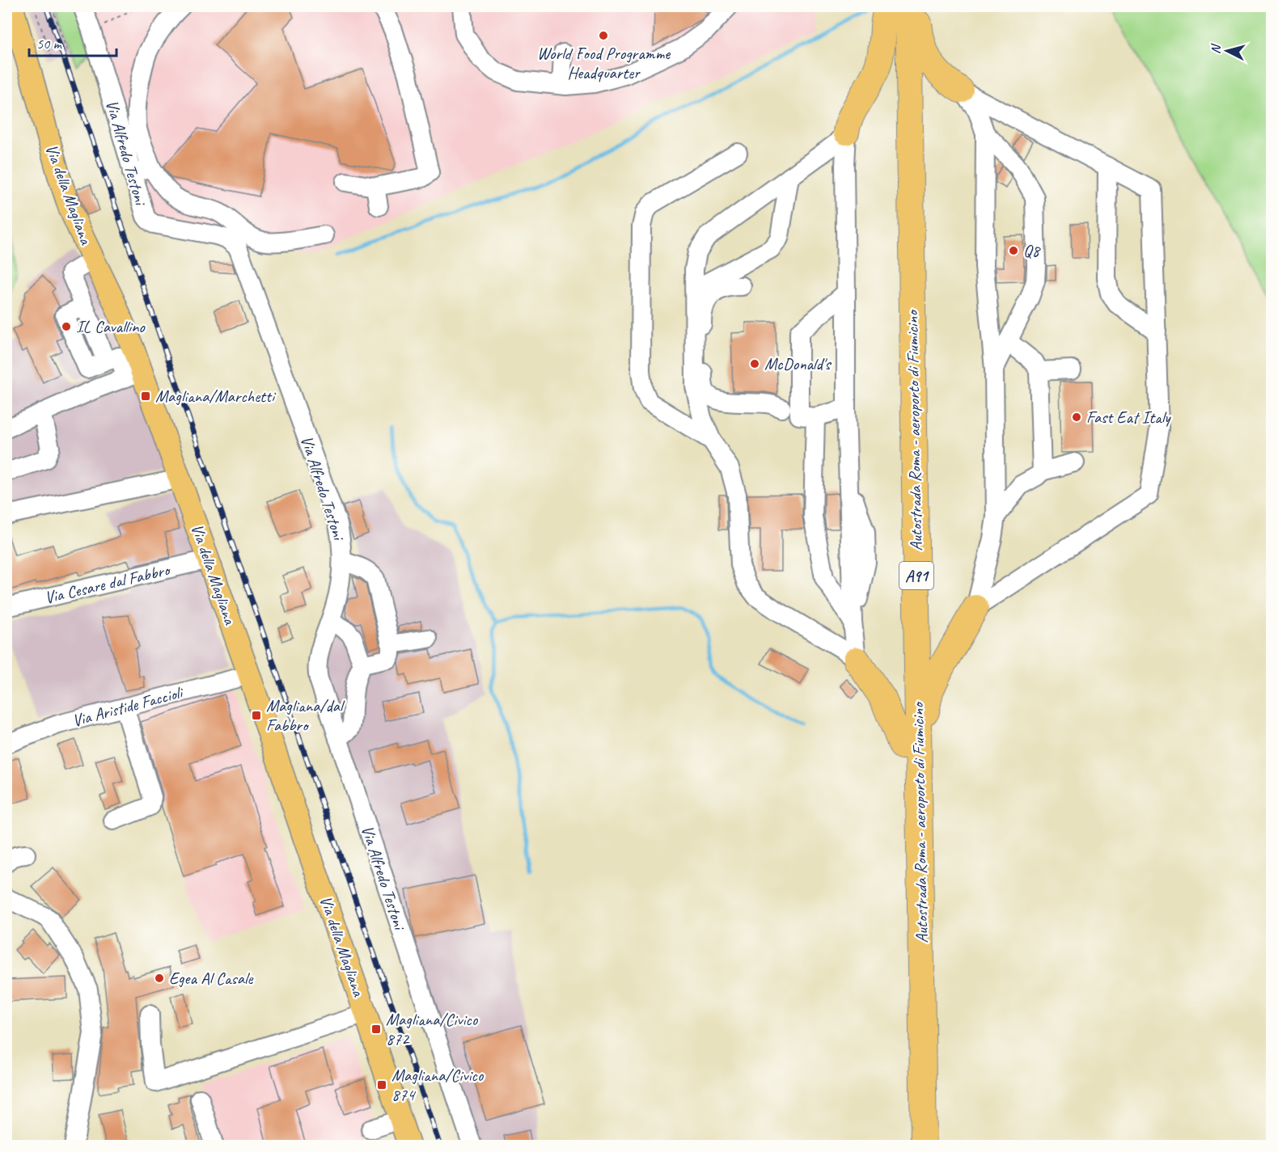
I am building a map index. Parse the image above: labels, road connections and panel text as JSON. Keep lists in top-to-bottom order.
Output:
{
  "streets": {
    "highway": ["Autostrada Roma - aeroporto di Fiumicino", "A91"],
    "main road": ["Via della Magliana"],
    "street": ["Via Alfredo Testoni", "Via Cesare dal Fabbro", "Via Aristide Faccioli"]
  },
  "crossings": [
    ["Via della Magliana", "Via Cesare dal Fabbro"],
    ["Via della Magliana", "Via Aristide Faccioli"]
  ],
  "places": {
    "other": [
      "World Food Programme Headquarter",
      "Q8",
      "IL Cavallino",
      "McDonald's",
      "Fast Eat Italy",
      "Egea Al Casale"
    ],
    "transit": [
      "Magliana/Marchetti",
      "Magliana/dal Fabbro",
      "Magliana/Civico 872",
      "Magliana/Civico 874"
    ]
  },
  "scale_bar": "50 m",
  "north": "left"
}
